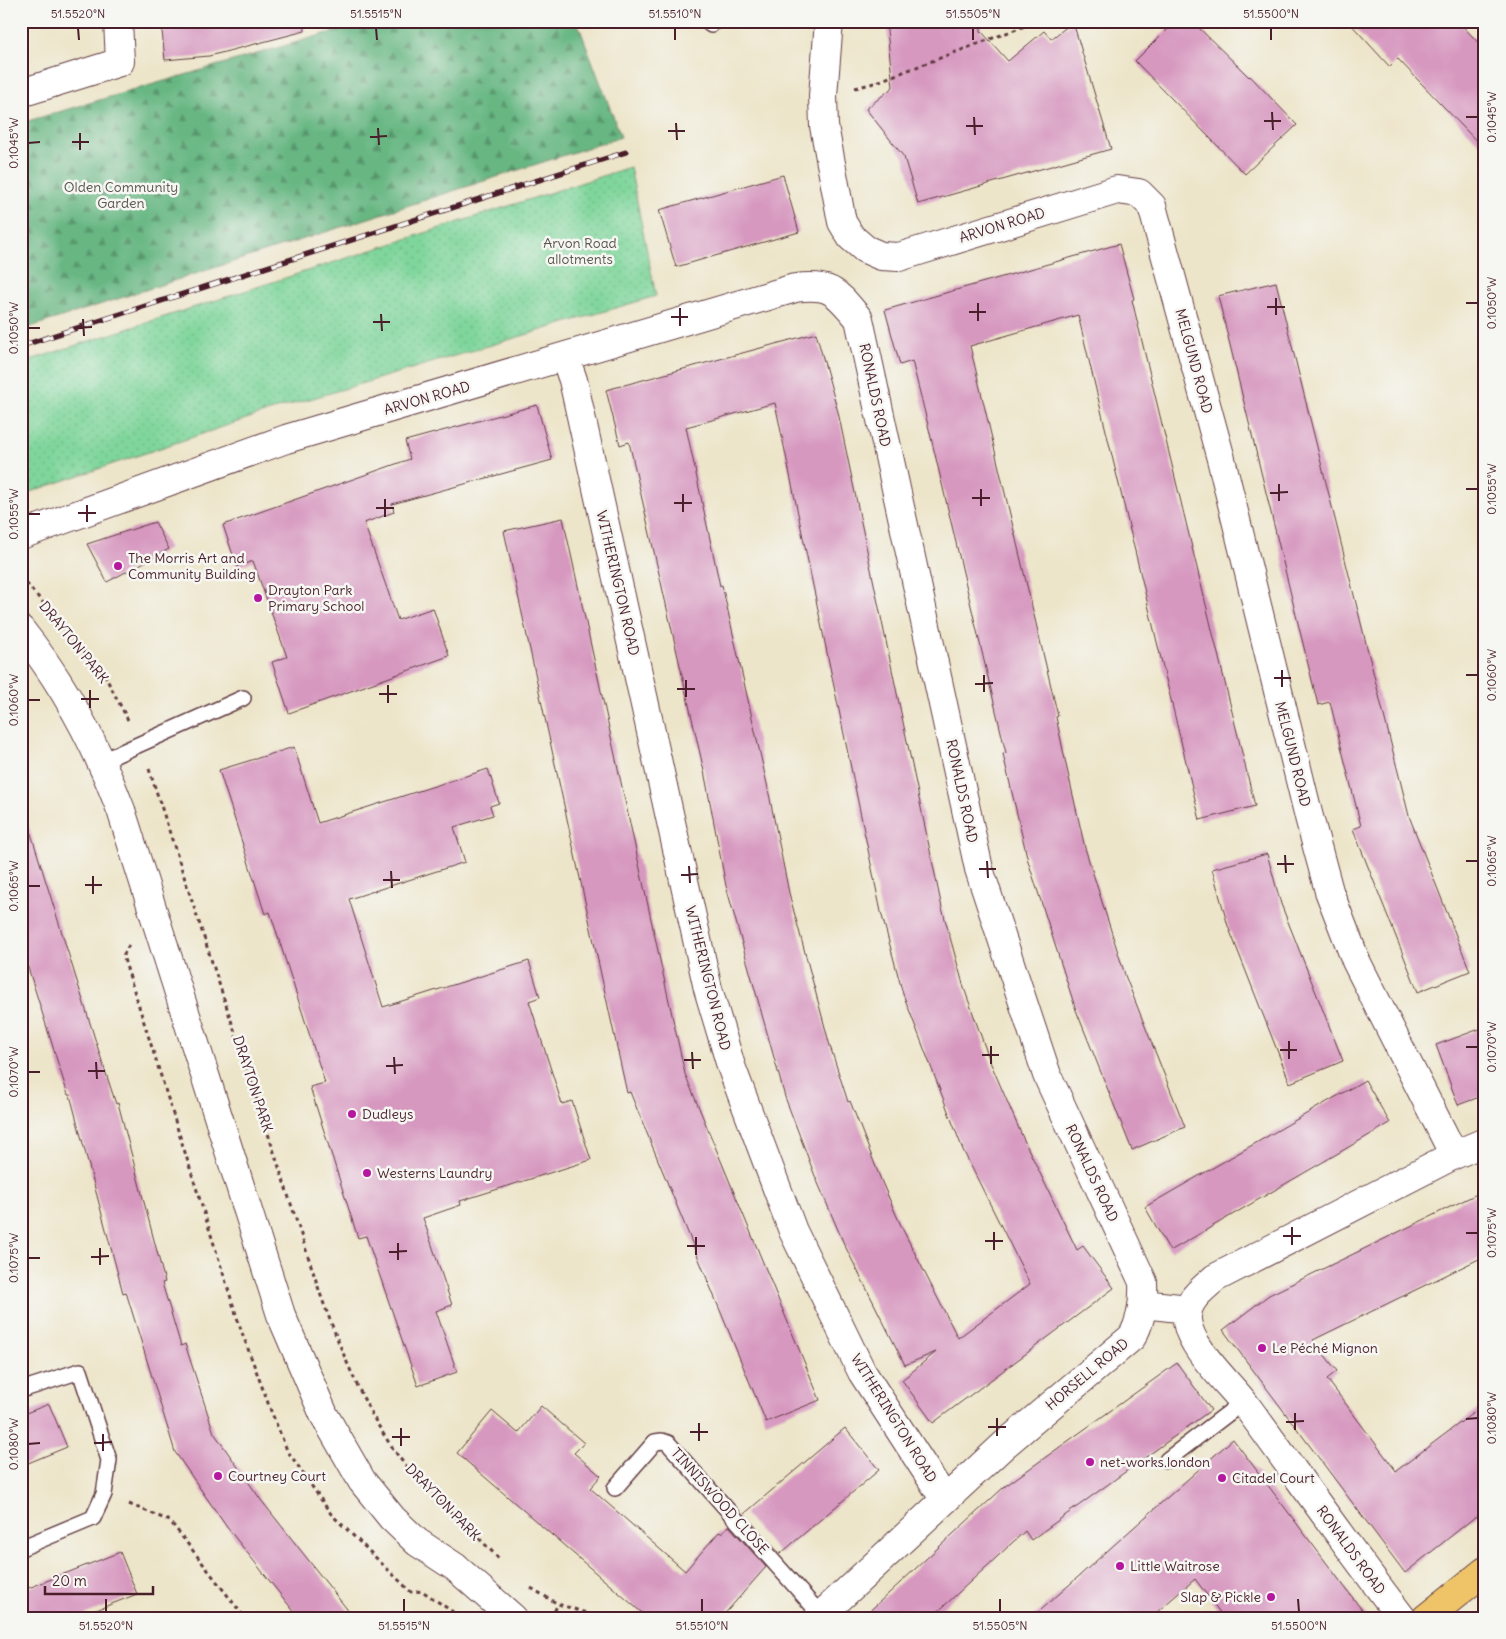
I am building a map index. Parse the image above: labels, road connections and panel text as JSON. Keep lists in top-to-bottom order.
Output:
{
  "streets": {
    "street": [
      "ARVON ROAD",
      "MELGUND ROAD",
      "RONALDS ROAD",
      "WITHERINGTON ROAD",
      "HORSELL ROAD"
    ],
    "lane": ["TINNISWOOD CLOSE"],
    "path": ["DRAYTON PARK"]
  },
  "crossings": [
    ["ARVON ROAD", "MELGUND ROAD"],
    ["ARVON ROAD", "RONALDS ROAD"],
    ["ARVON ROAD", "WITHERINGTON ROAD"],
    ["RONALDS ROAD", "HORSELL ROAD"],
    ["WITHERINGTON ROAD", "HORSELL ROAD"],
    ["HORSELL ROAD", "TINNISWOOD CLOSE"]
  ],
  "parks": ["Olden Community Garden", "Arvon Road allotments"],
  "places": [
    "The Morris Art and Community Building",
    "Drayton Park Primary School",
    "Dudleys",
    "Westerns Laundry",
    "Le Péché Mignon",
    "net-works.london",
    "Courtney Court",
    "Citadel Court",
    "Little Waitrose",
    "Slap & Pickle"
  ],
  "scale_bar": "20 m",
  "coordinates": [
    "51.5520°N",
    "51.5515°N",
    "51.5510°N",
    "51.5505°N",
    "51.5500°N",
    "0.1045°W",
    "0.1050°W",
    "0.1055°W",
    "0.1060°W",
    "0.1065°W",
    "0.1070°W",
    "0.1075°W",
    "0.1080°W"
  ]
}
